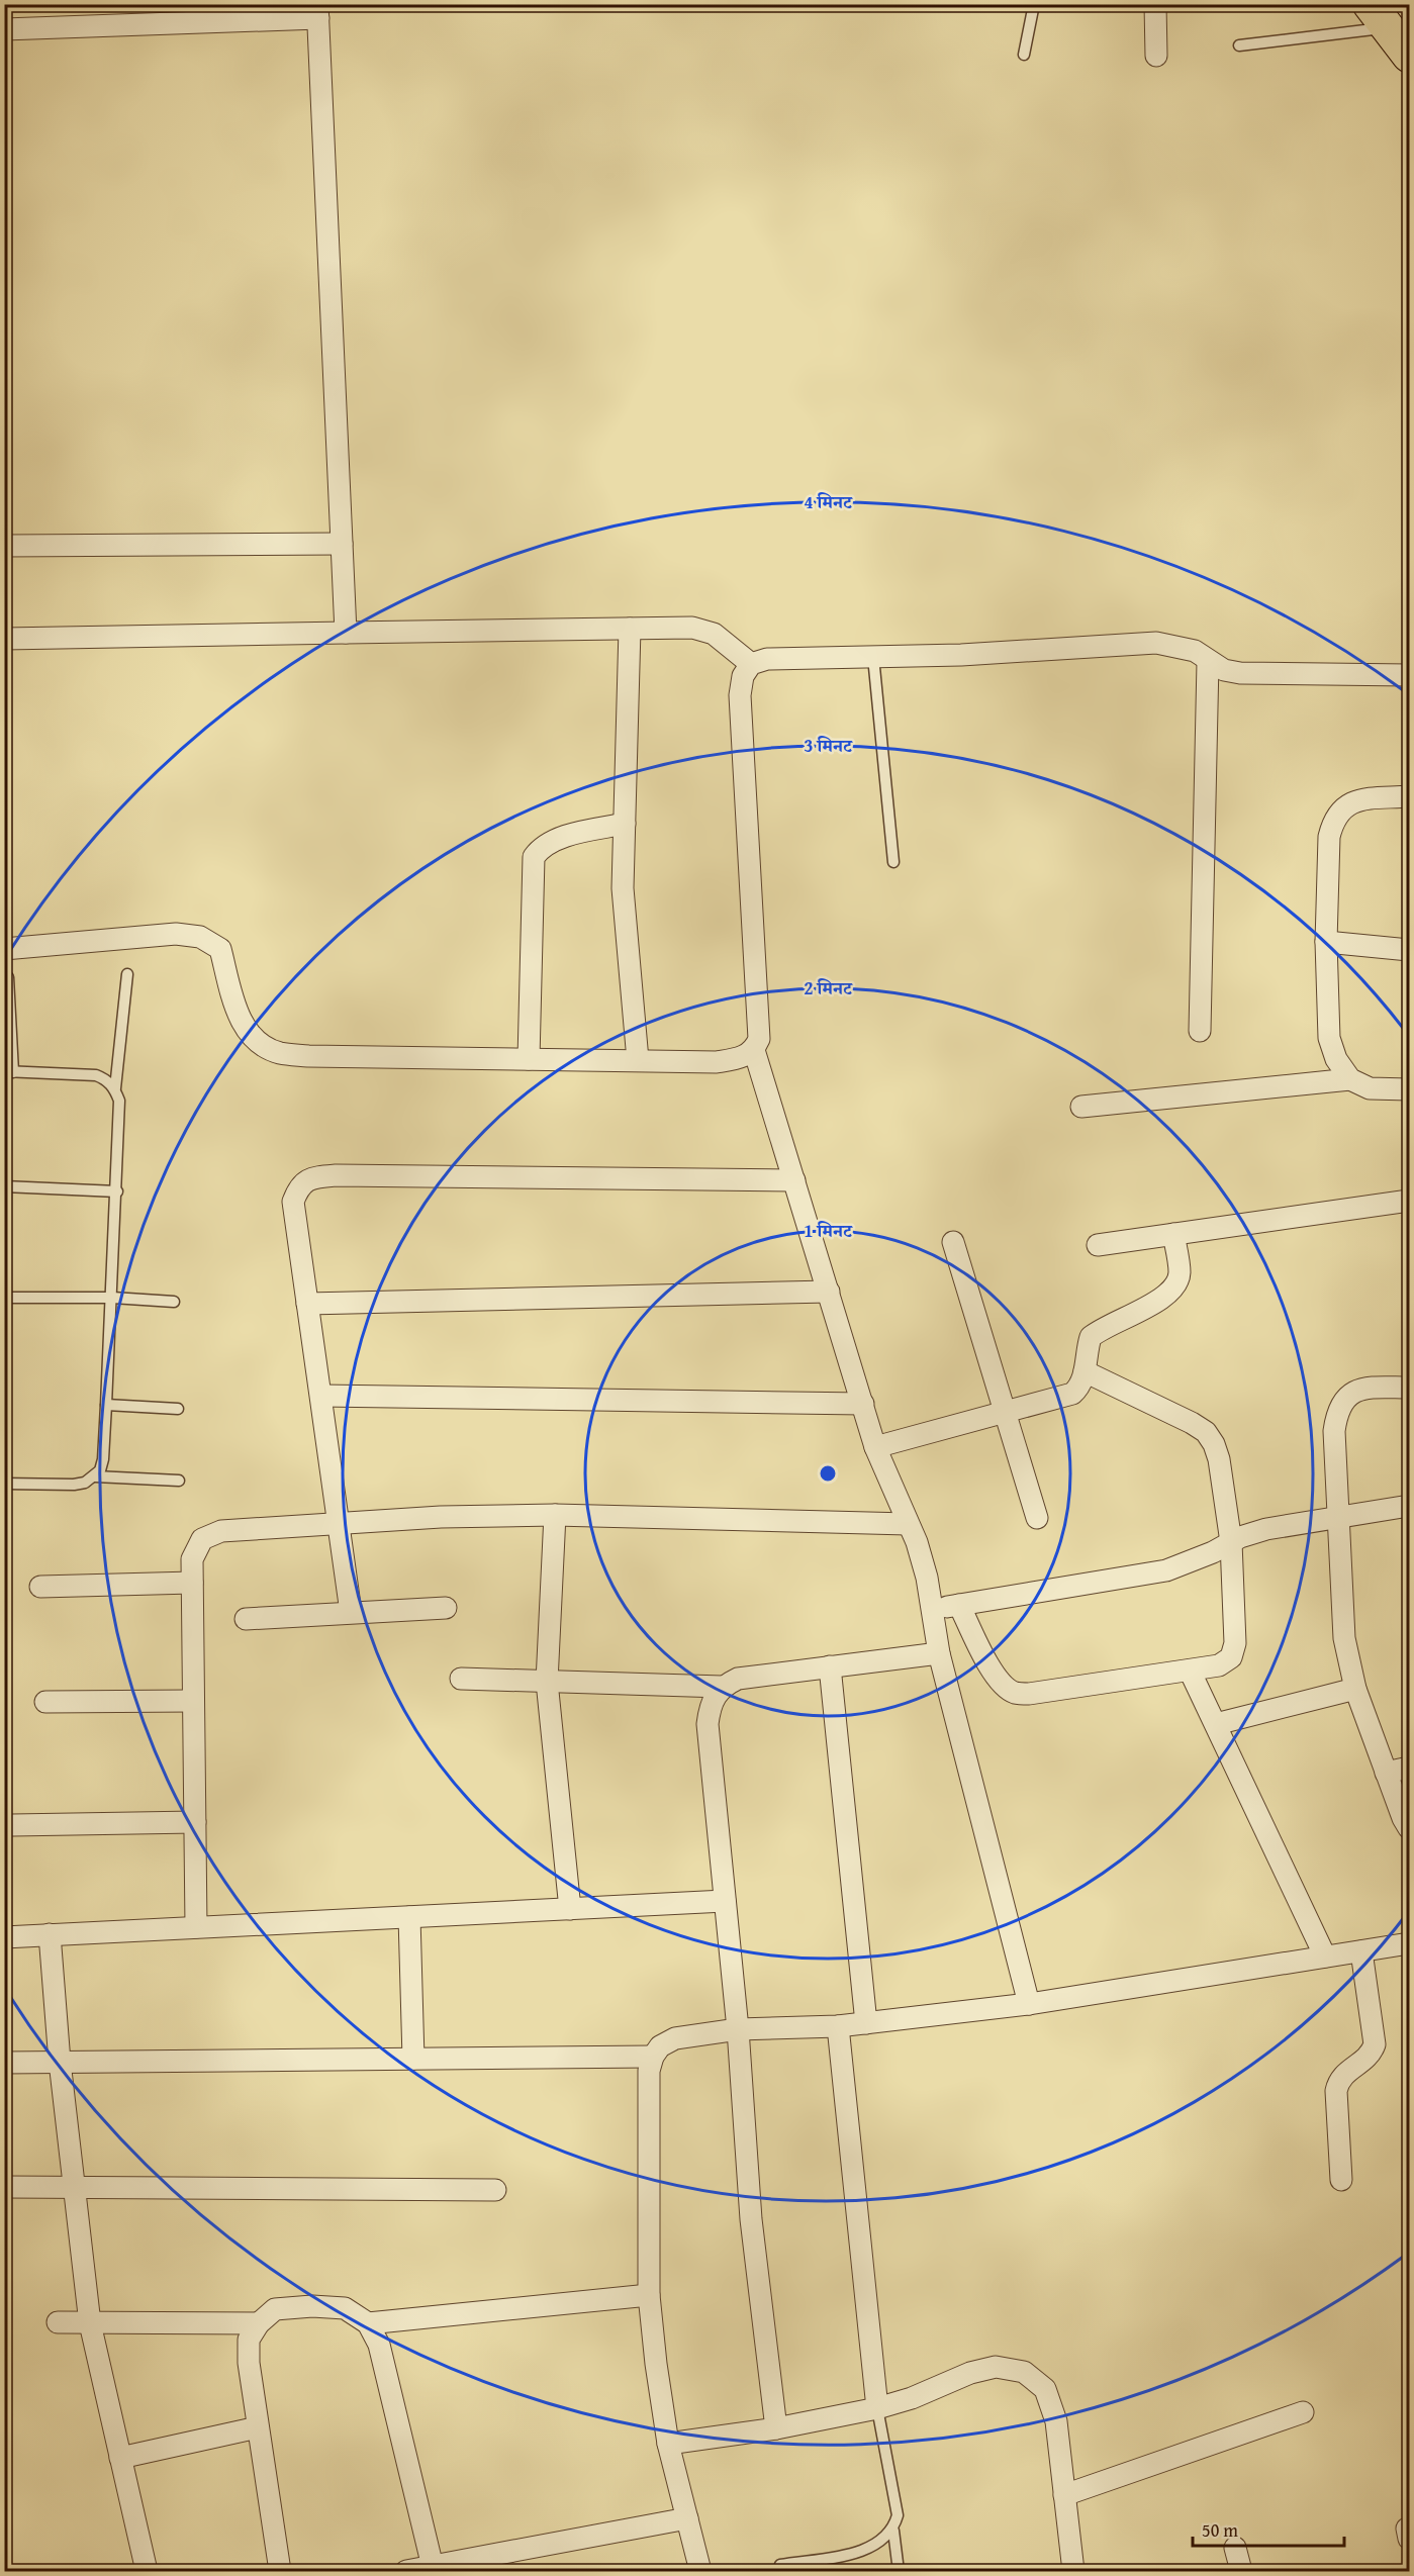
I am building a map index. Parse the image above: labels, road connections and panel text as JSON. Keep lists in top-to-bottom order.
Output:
{
  "scale_bar": "50 m",
  "rings": [
    "4 मिनट",
    "3 मिनट",
    "2 मिनट",
    "1 मिनट"
  ]
}
